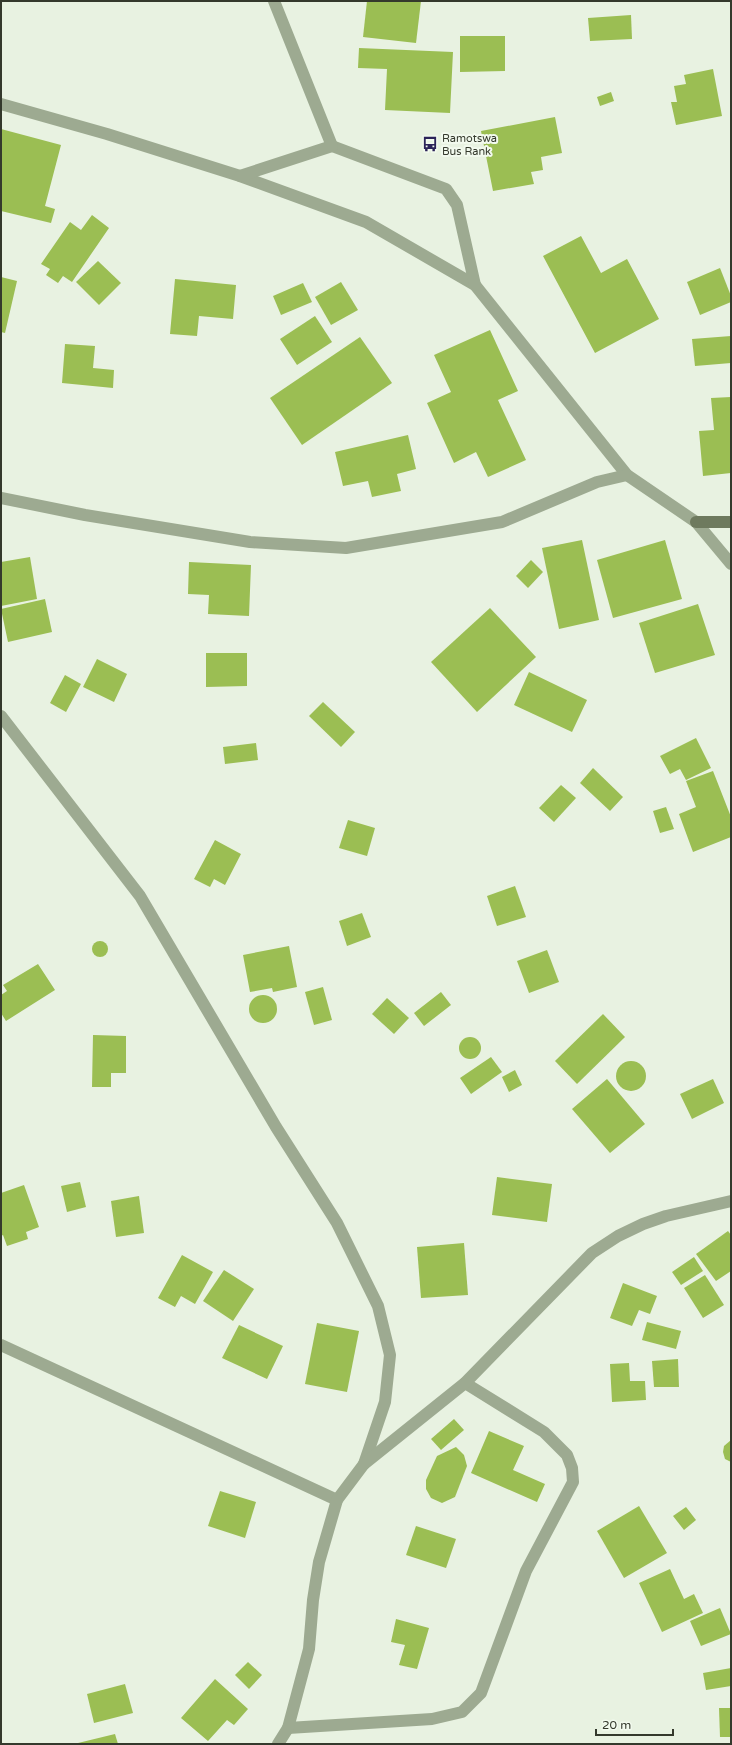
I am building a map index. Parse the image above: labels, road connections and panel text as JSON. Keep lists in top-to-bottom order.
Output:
{
  "places": {
    "bus stop": ["Ramotswa Bus Rank"]
  },
  "scale_bar": "20 m"
}
